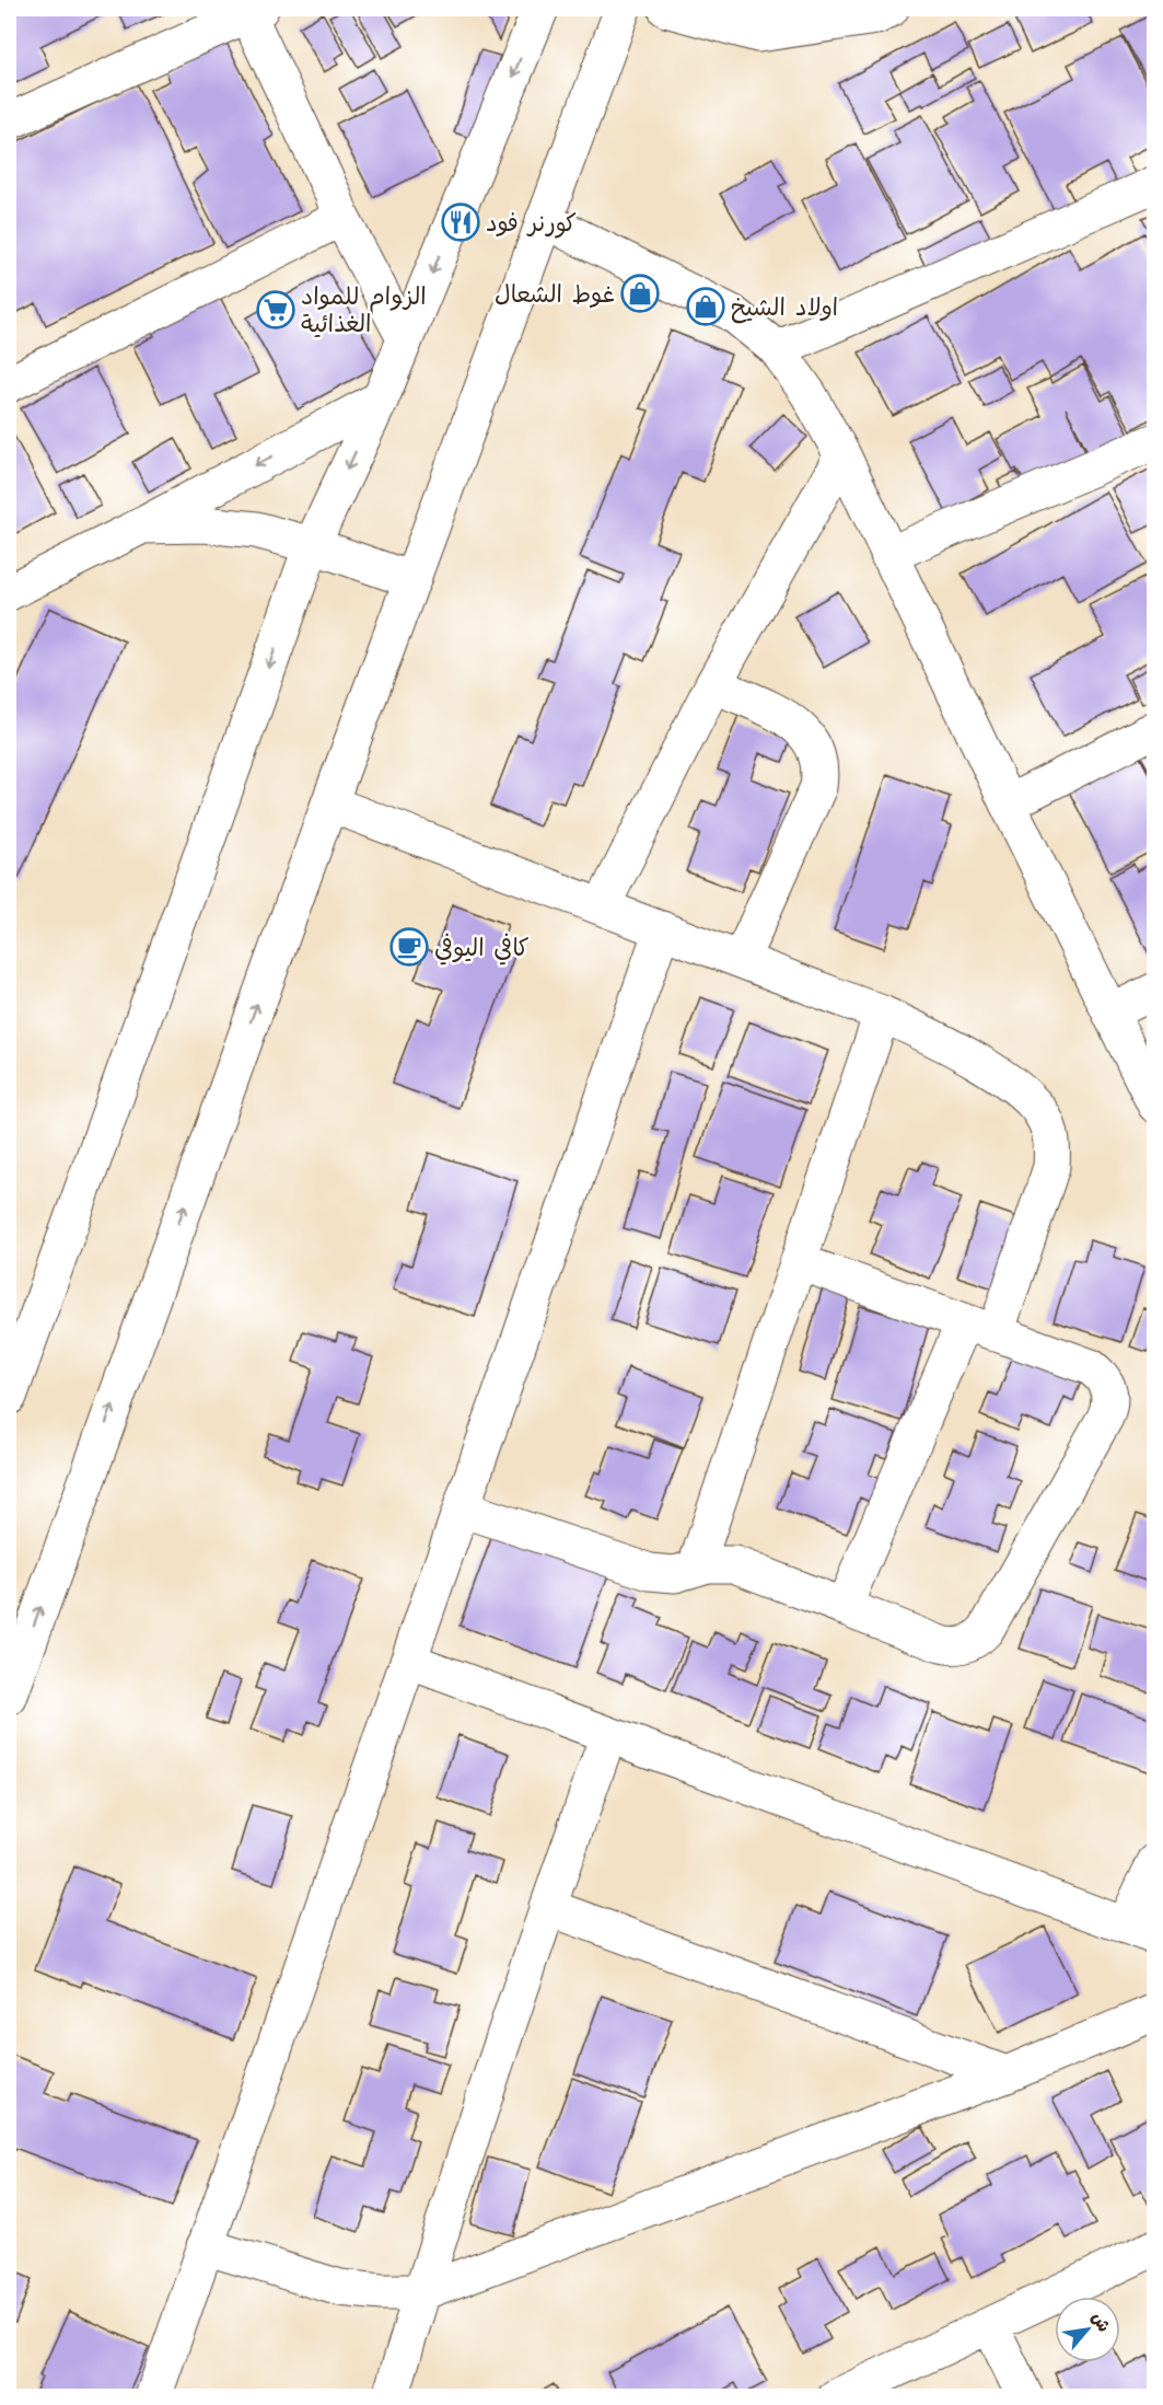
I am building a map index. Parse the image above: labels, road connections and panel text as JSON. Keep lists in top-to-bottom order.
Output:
{
  "places": {
    "restaurant": ["كورنر فود"],
    "shop": ["غوط الشعال", "اولاد الشيخ"],
    "supermarket": ["الزوام للمواد الغذائية"],
    "cafe": ["كافي اليوفي"]
  },
  "north": "top right"
}
